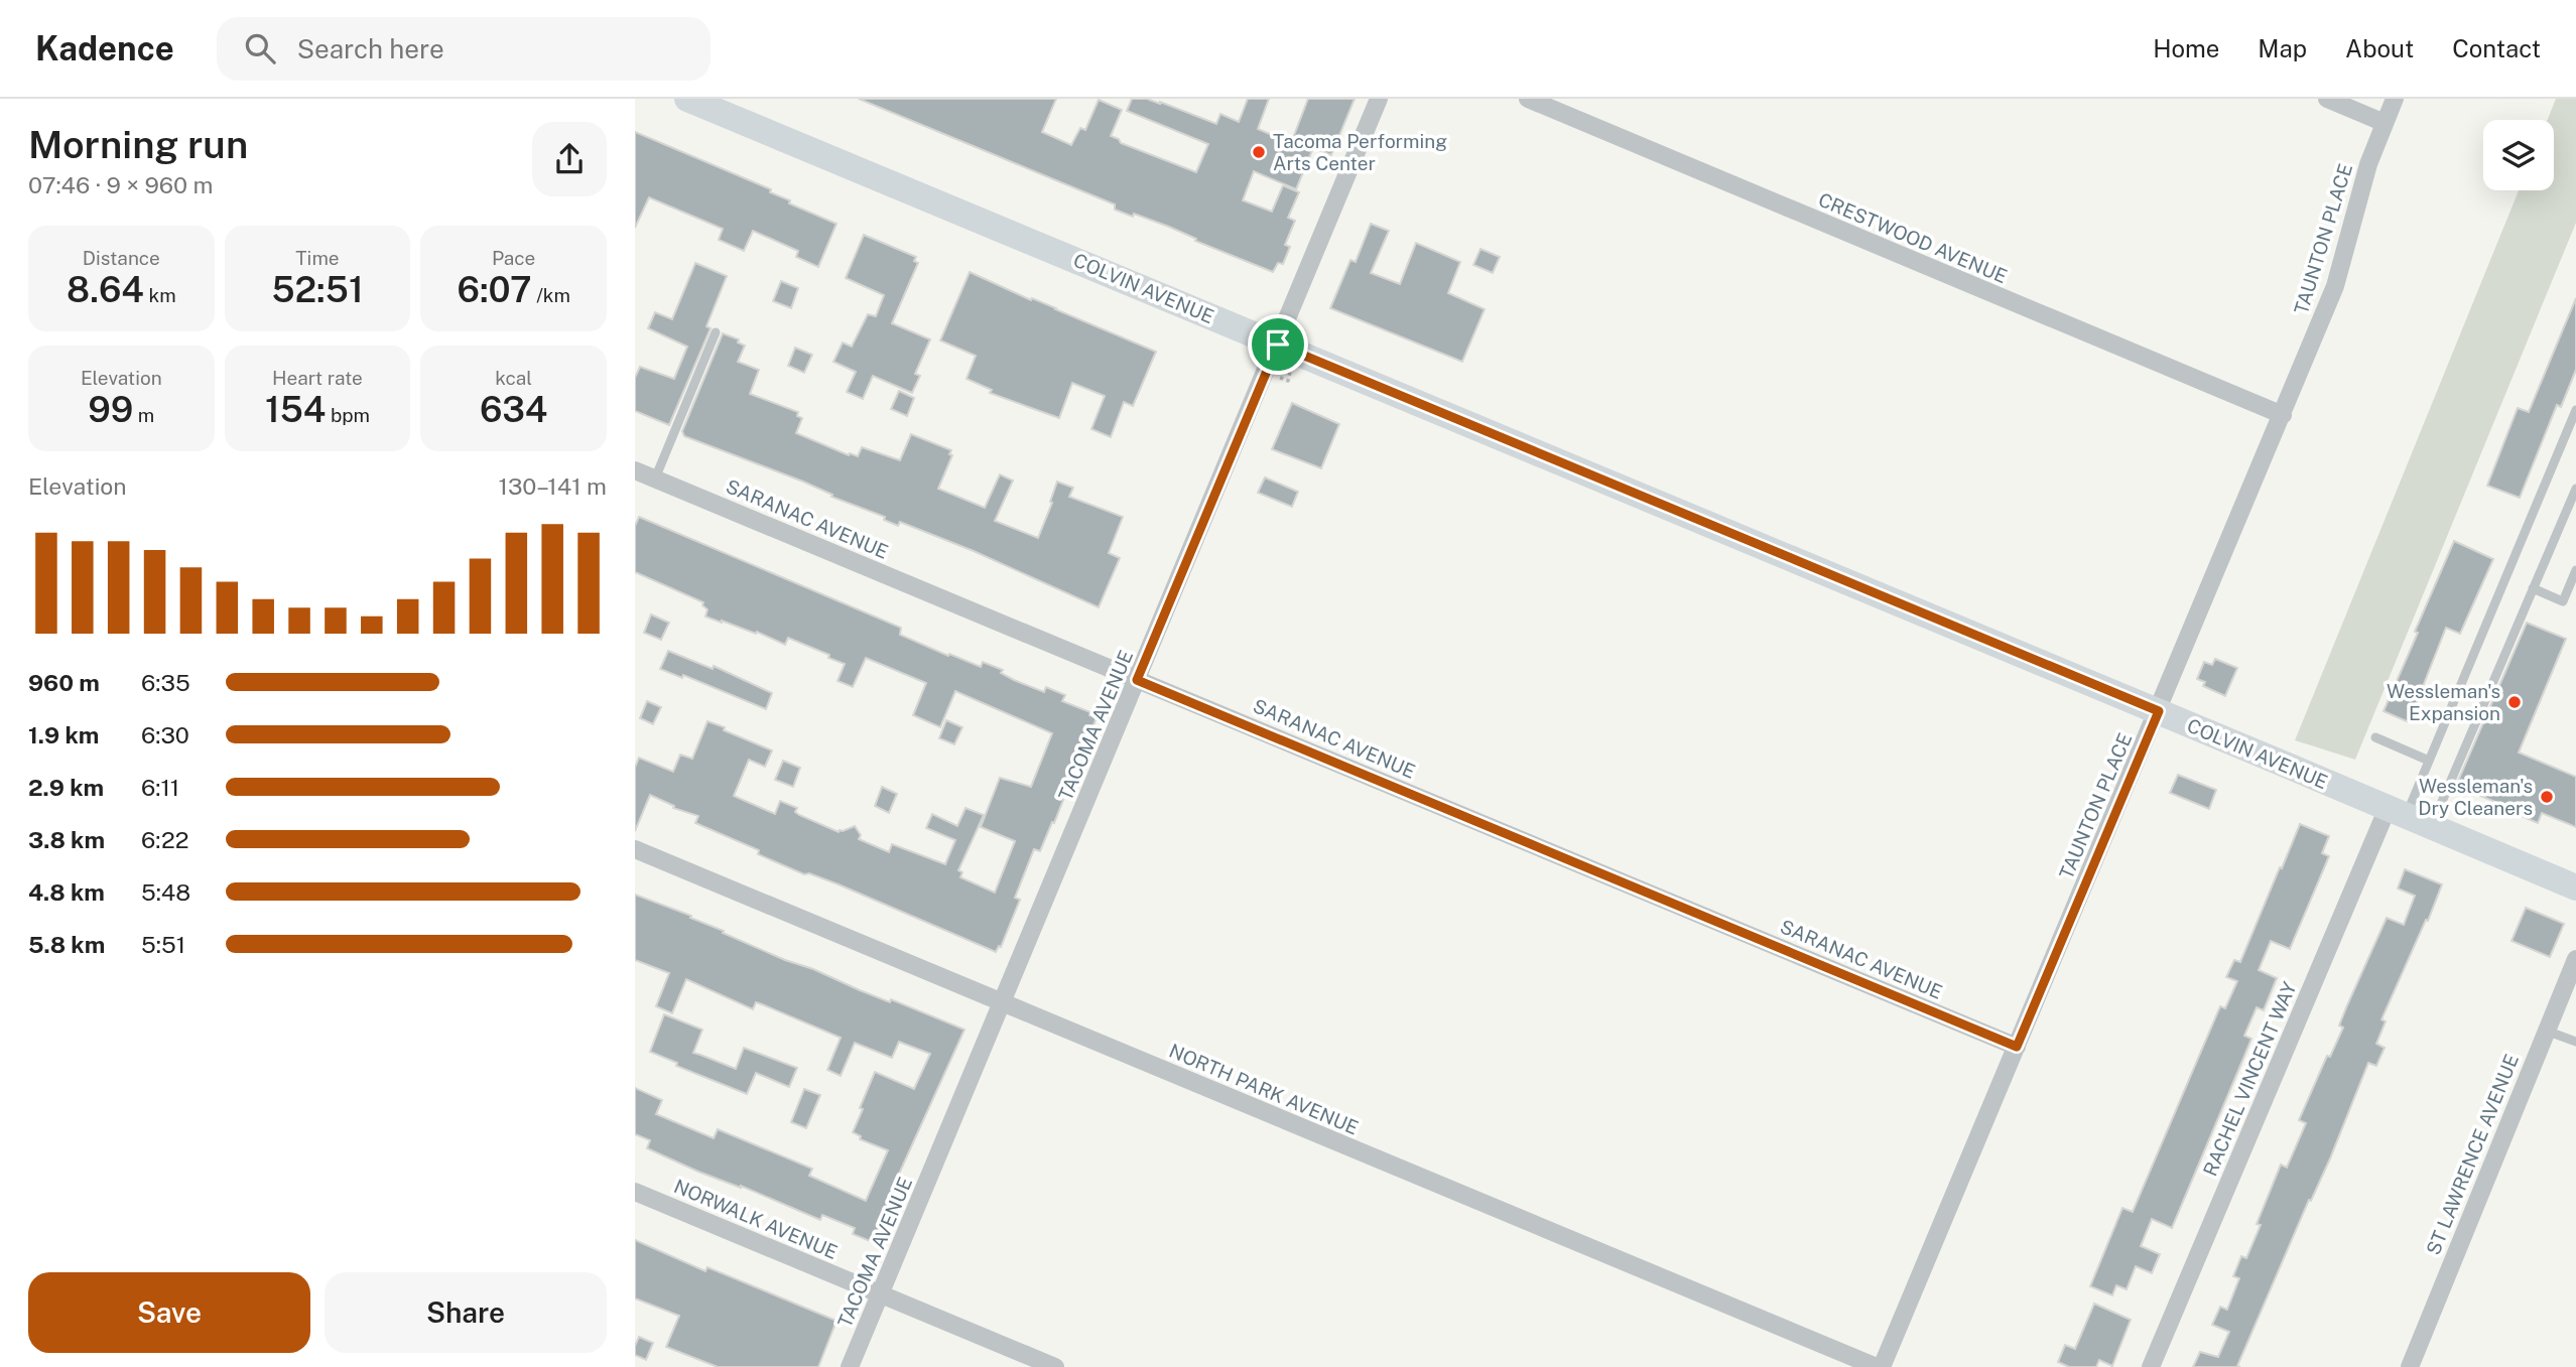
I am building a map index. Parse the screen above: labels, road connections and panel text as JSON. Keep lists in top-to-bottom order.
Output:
{
  "streets": {
    "street": [
      "CRESTWOOD AVENUE",
      "TAUNTON PLACE",
      "COLVIN AVENUE",
      "SARANAC AVENUE",
      "TACOMA AVENUE",
      "RACHEL VINCENT WAY",
      "NORTH PARK AVENUE",
      "ST LAWRENCE AVENUE",
      "NORWALK AVENUE"
    ]
  },
  "crossings": [
    ["CRESTWOOD AVENUE", "TAUNTON PLACE"],
    ["TAUNTON PLACE", "COLVIN AVENUE"],
    ["TAUNTON PLACE", "SARANAC AVENUE"],
    ["TAUNTON PLACE", "NORTH PARK AVENUE"],
    ["COLVIN AVENUE", "TACOMA AVENUE"],
    ["COLVIN AVENUE", "RACHEL VINCENT WAY"],
    ["SARANAC AVENUE", "TACOMA AVENUE"],
    ["TACOMA AVENUE", "NORTH PARK AVENUE"],
    ["TACOMA AVENUE", "NORWALK AVENUE"]
  ],
  "places": ["Tacoma Performing Arts Center", "Wessleman's Expansion", "Wessleman's Dry Cleaners"],
  "page": {
    "header": "Kadence",
    "search": "Search here",
    "nav": [
      "Home",
      "Map",
      "About",
      "Contact"
    ],
    "heading": ["Morning run", "07:46 · 9 × 960 m"],
    "stats": [
      ["Distance", "8.64 km"],
      ["Time", "52:51"],
      ["Pace", "6:07 /km"],
      ["Elevation", "99 m"],
      ["Heart rate", "154 bpm"],
      ["kcal", "634"]
    ],
    "chart": ["Elevation", "130–141 m"],
    "list": [
      {
        "name": "960 m",
        "note": "6:35"
      },
      {
        "name": "1.9 km",
        "note": "6:30"
      },
      {
        "name": "2.9 km",
        "note": "6:11"
      },
      {
        "name": "3.8 km",
        "note": "6:22"
      },
      {
        "name": "4.8 km",
        "note": "5:48"
      },
      {
        "name": "5.8 km",
        "note": "5:51"
      }
    ],
    "buttons": ["Save", "Share"]
  }
}
